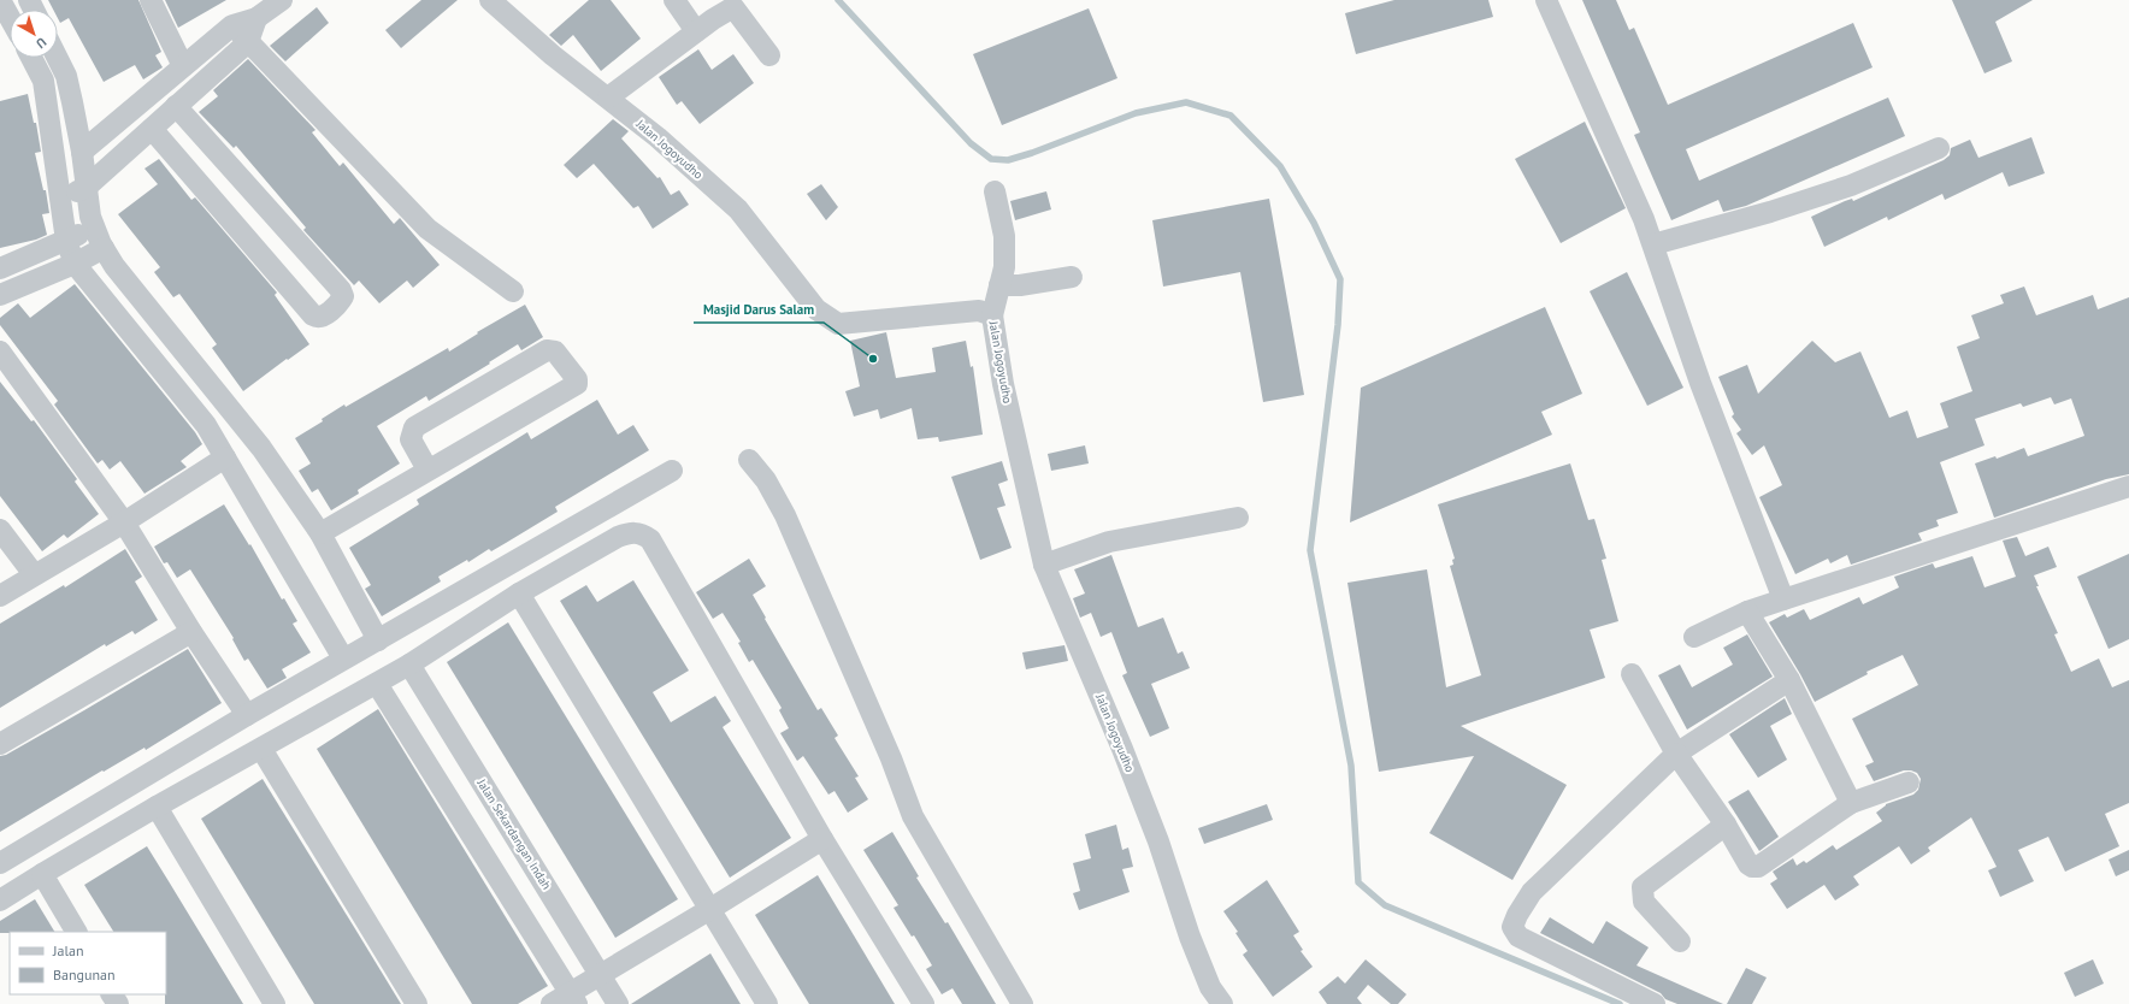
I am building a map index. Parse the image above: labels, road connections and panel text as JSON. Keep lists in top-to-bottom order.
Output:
{
  "streets": {
    "street": ["Jalan Jogoyudho", "Jalan Sekardangan Indah"]
  },
  "places": ["Masjid Darus Salam"],
  "legend": ["Jalan", "Bangunan"],
  "north": "bottom right"
}
